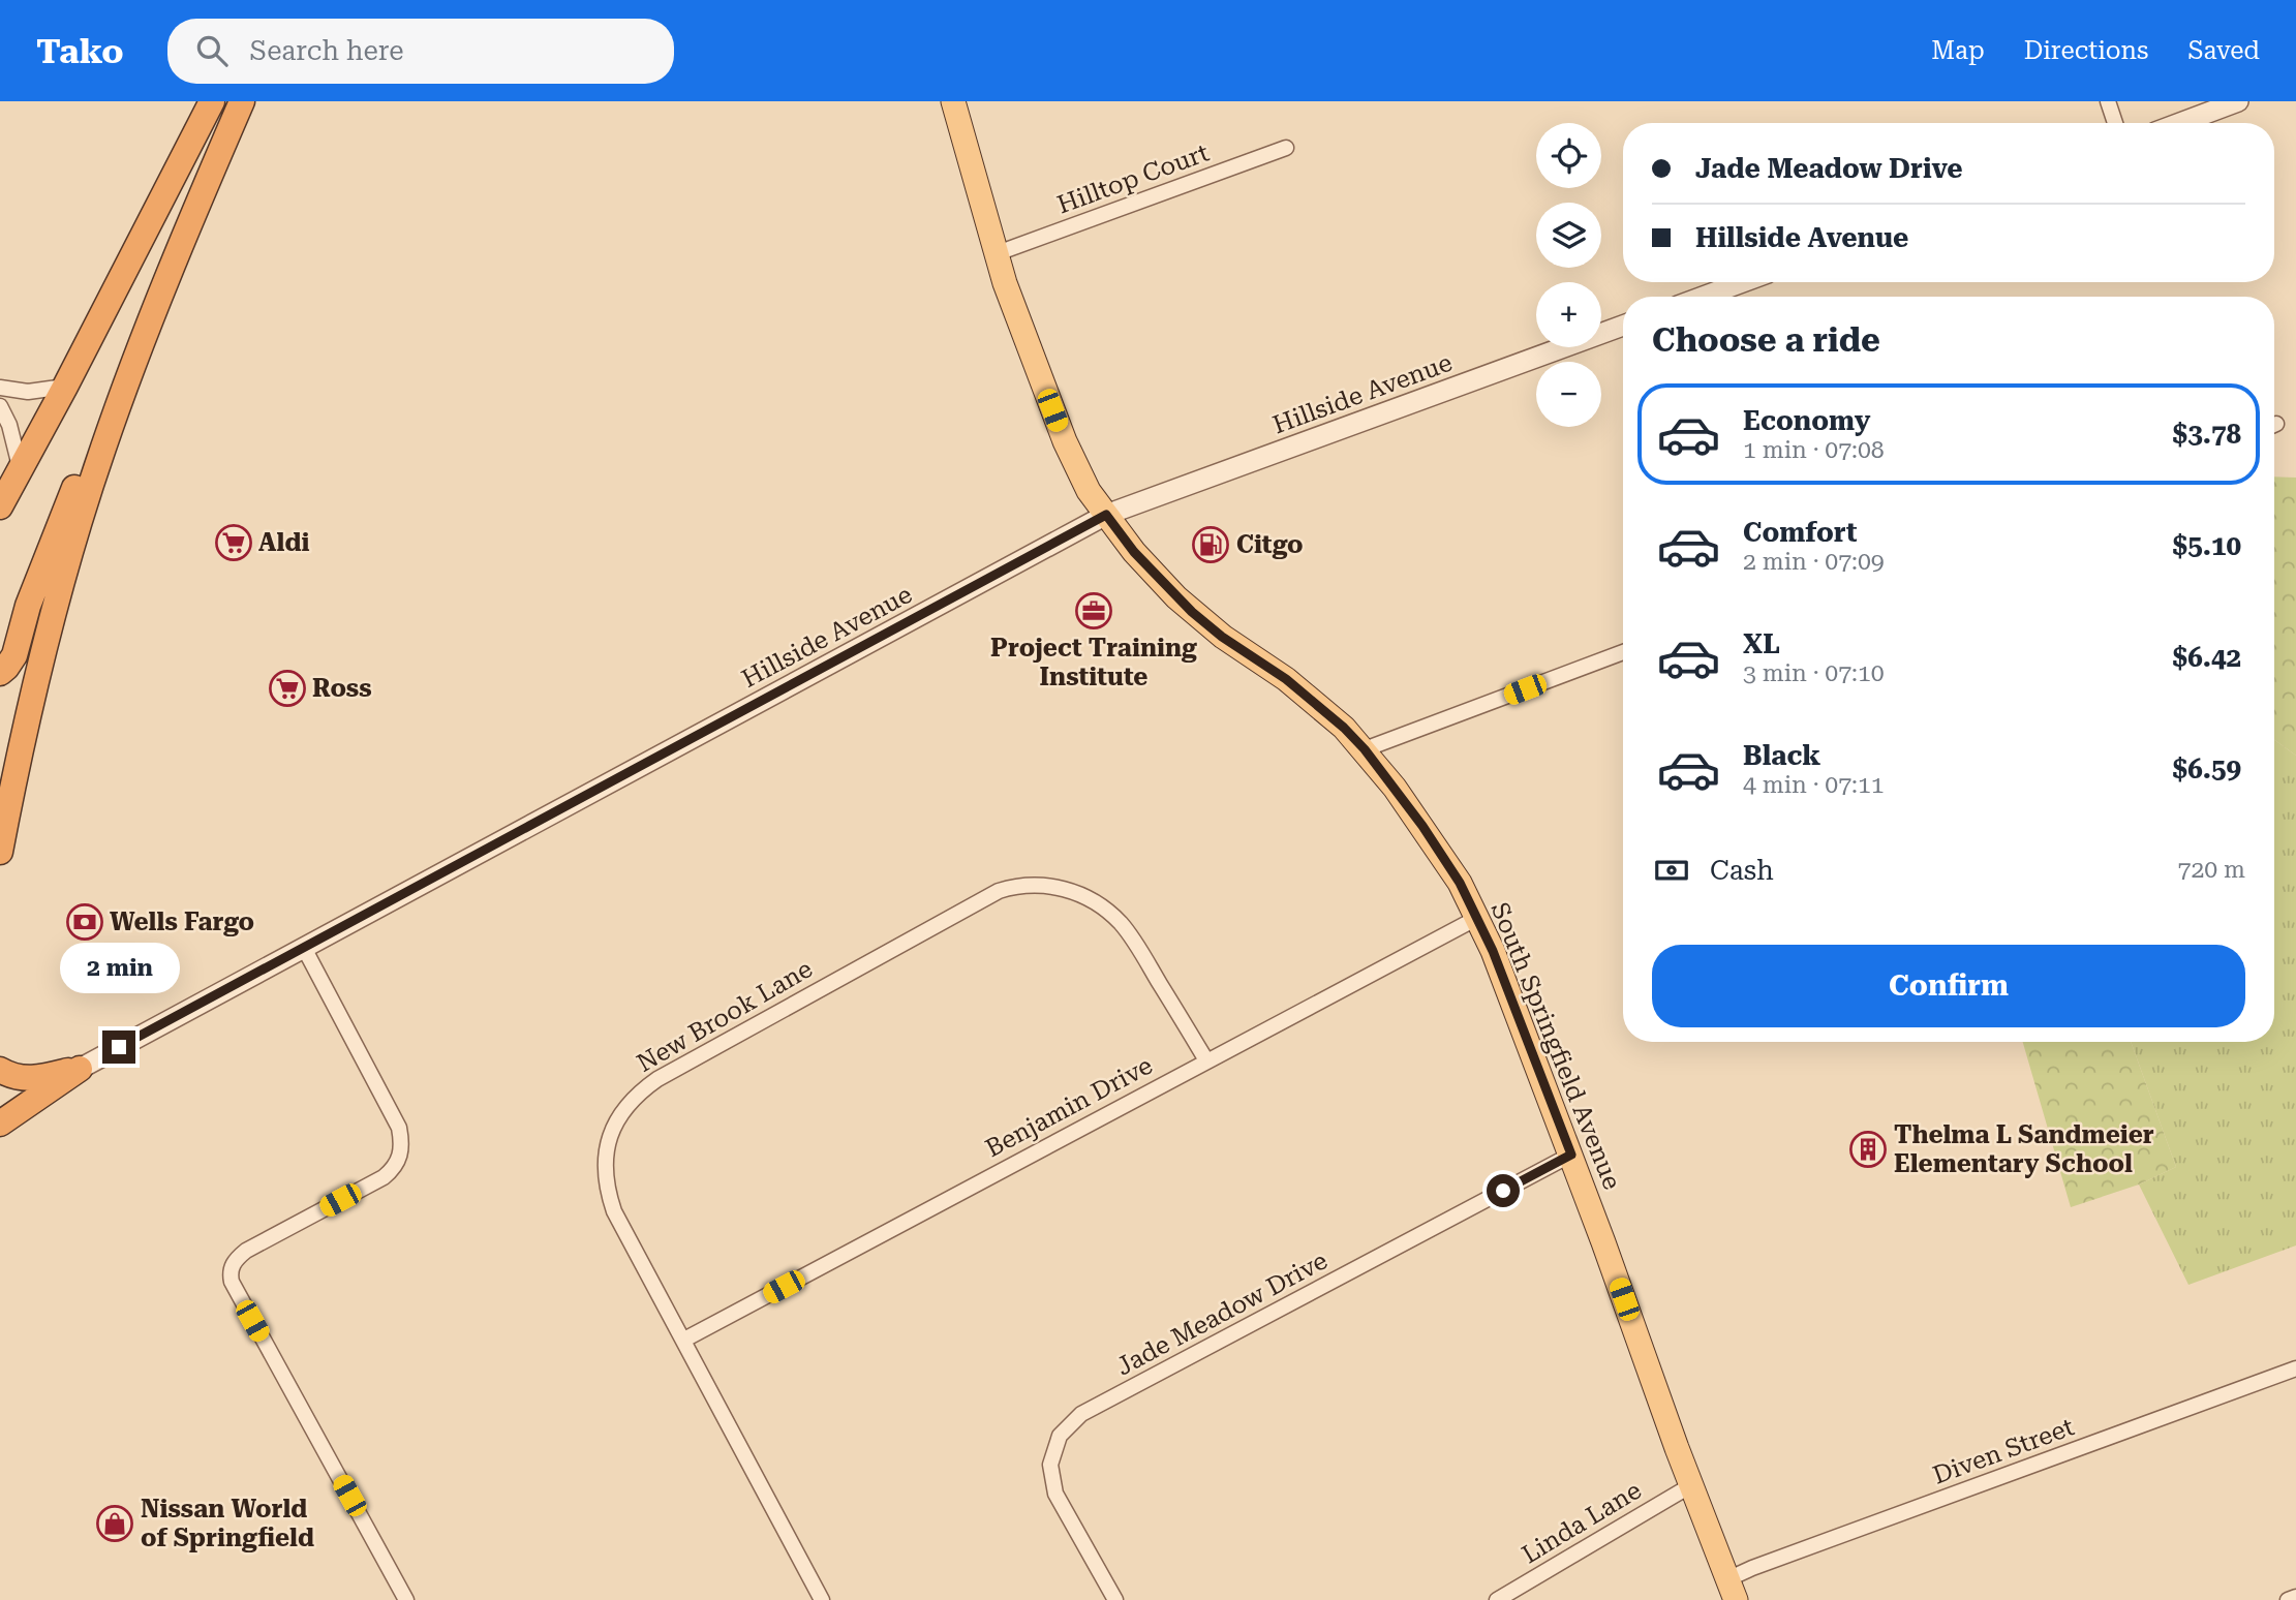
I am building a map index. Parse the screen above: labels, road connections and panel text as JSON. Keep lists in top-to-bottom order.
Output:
{
  "streets": {
    "main road": ["South Springfield Avenue"],
    "street": [
      "Hilltop Court",
      "Hillside Avenue",
      "New Brook Lane",
      "Benjamin Drive",
      "Jade Meadow Drive",
      "Diven Street",
      "Linda Lane"
    ]
  },
  "crossings": [
    ["Hilltop Court", "South Springfield Avenue"],
    ["Hillside Avenue", "South Springfield Avenue"],
    ["New Brook Lane", "Benjamin Drive"],
    ["South Springfield Avenue", "Benjamin Drive"],
    ["South Springfield Avenue", "Jade Meadow Drive"],
    ["South Springfield Avenue", "Diven Street"],
    ["South Springfield Avenue", "Linda Lane"]
  ],
  "places": {
    "supermarket": ["Aldi", "Ross"],
    "fuel station": ["Citgo"],
    "office": ["Project Training Institute"],
    "bank": ["Wells Fargo"],
    "building": ["Thelma L Sandmeier Elementary School"],
    "shop": ["Nissan World of Springfield"]
  },
  "page": {
    "header": "Tako",
    "search": "Search here",
    "nav": ["Map", "Directions", "Saved"],
    "map_buttons": ["+", "−"],
    "banner": ["Jade Meadow Drive", "Hillside Avenue"],
    "heading": "Choose a ride",
    "list": [
      {
        "name": "Economy",
        "note": "1 min · 07:08",
        "value": "$3.78"
      },
      {
        "name": "Comfort",
        "note": "2 min · 07:09",
        "value": "$5.10"
      },
      {
        "name": "XL",
        "note": "3 min · 07:10",
        "value": "$6.42"
      },
      {
        "name": "Black",
        "note": "4 min · 07:11",
        "value": "$6.59"
      }
    ],
    "pay": ["Cash", "720 m"],
    "buttons": "Confirm",
    "bubble": "2 min"
  }
}
